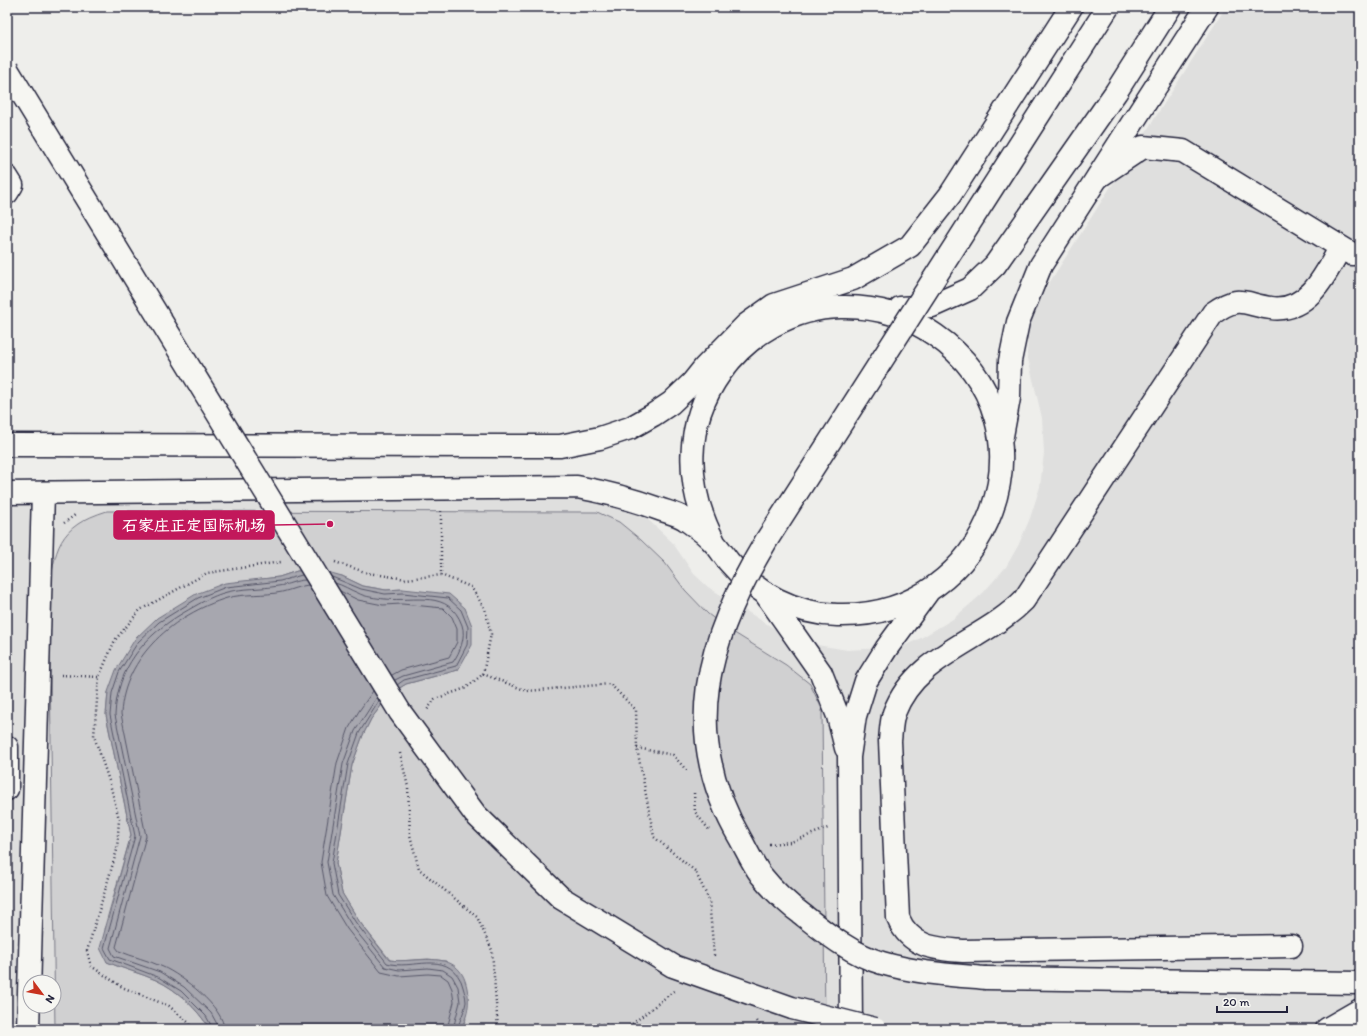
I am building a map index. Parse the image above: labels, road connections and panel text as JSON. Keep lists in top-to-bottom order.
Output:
{
  "places": ["石家庄正定国际机场"],
  "scale_bar": "20 m",
  "north": "bottom right"
}
